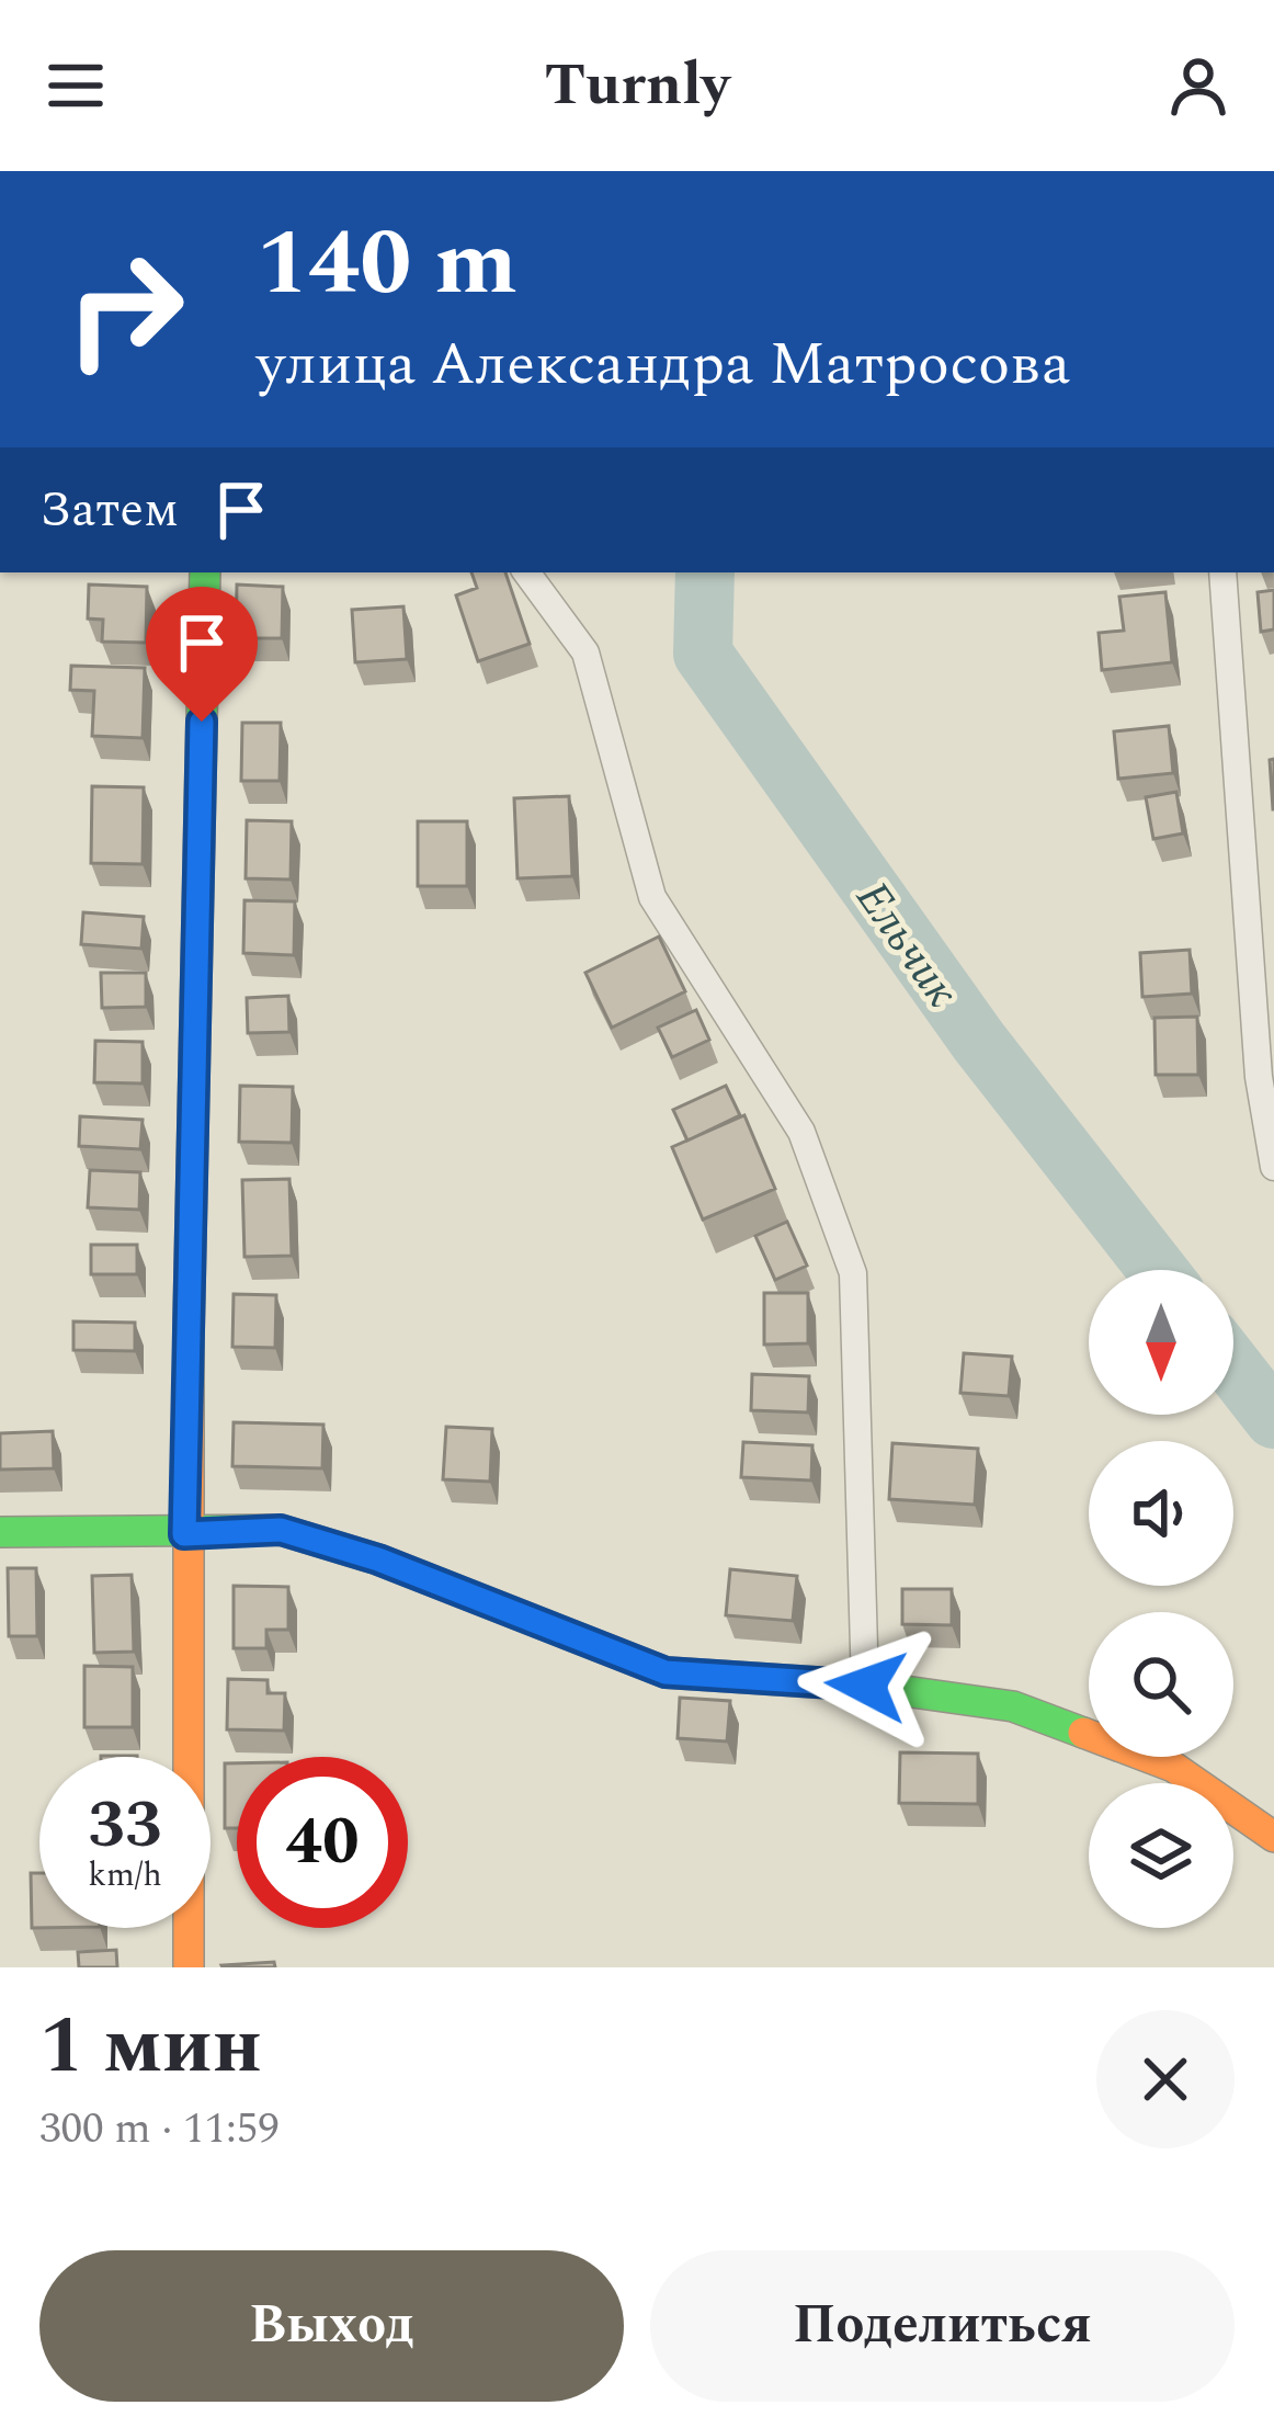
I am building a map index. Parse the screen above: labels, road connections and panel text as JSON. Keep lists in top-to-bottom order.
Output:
{
  "water": ["Ельчик"],
  "north": "bottom",
  "page": {
    "header": "Turnly",
    "turn": ["140 m", "улица Александра Матросова"],
    "then": "Затем",
    "speed": "33 km/h",
    "limit": "40",
    "heading": ["1 мин", "300 m · 11:59"],
    "buttons": ["Выход", "Поделиться"]
  }
}
